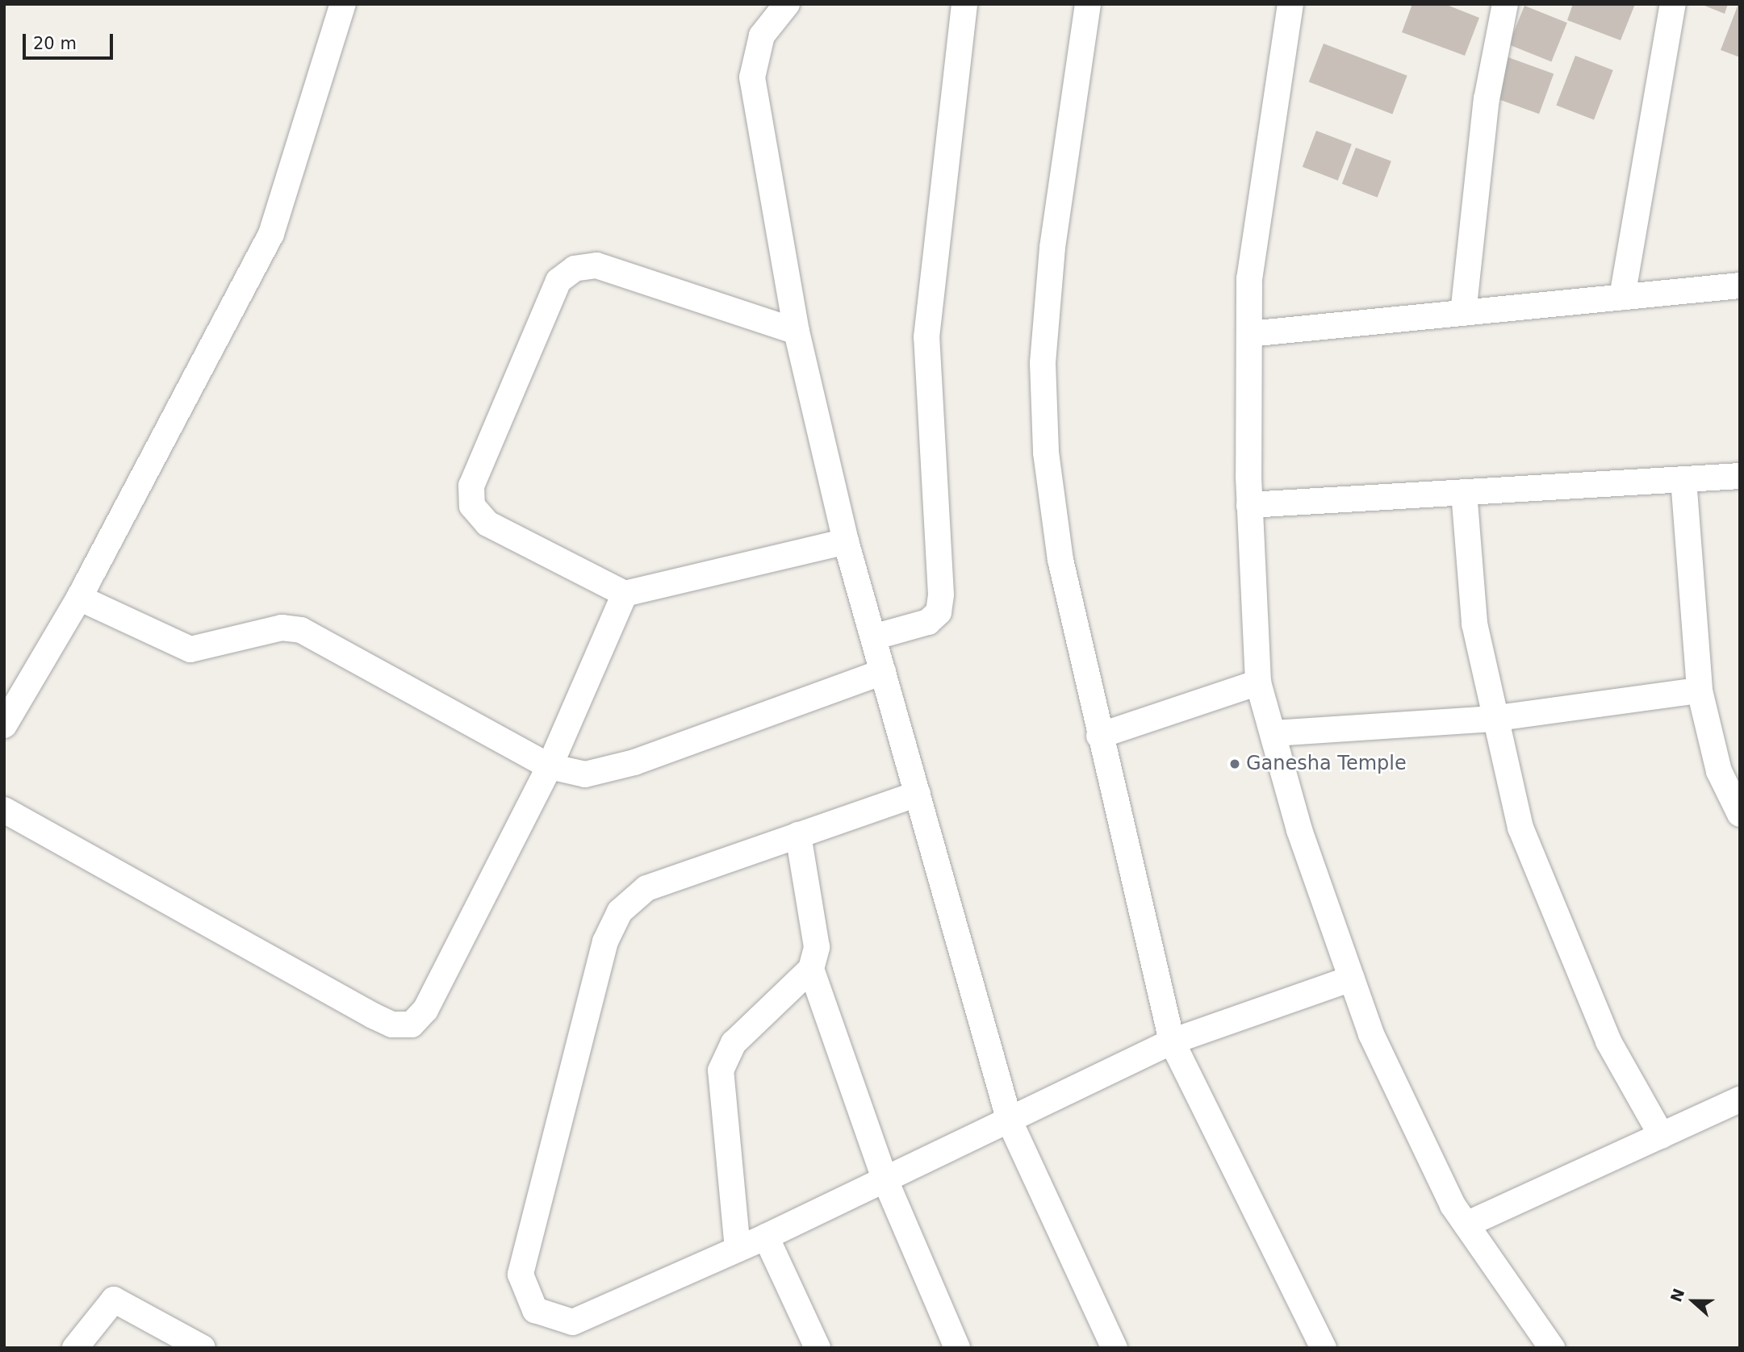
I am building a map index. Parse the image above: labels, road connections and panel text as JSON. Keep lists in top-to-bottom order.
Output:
{
  "places": ["Ganesha Temple"],
  "scale_bar": "20 m",
  "north": "left"
}
